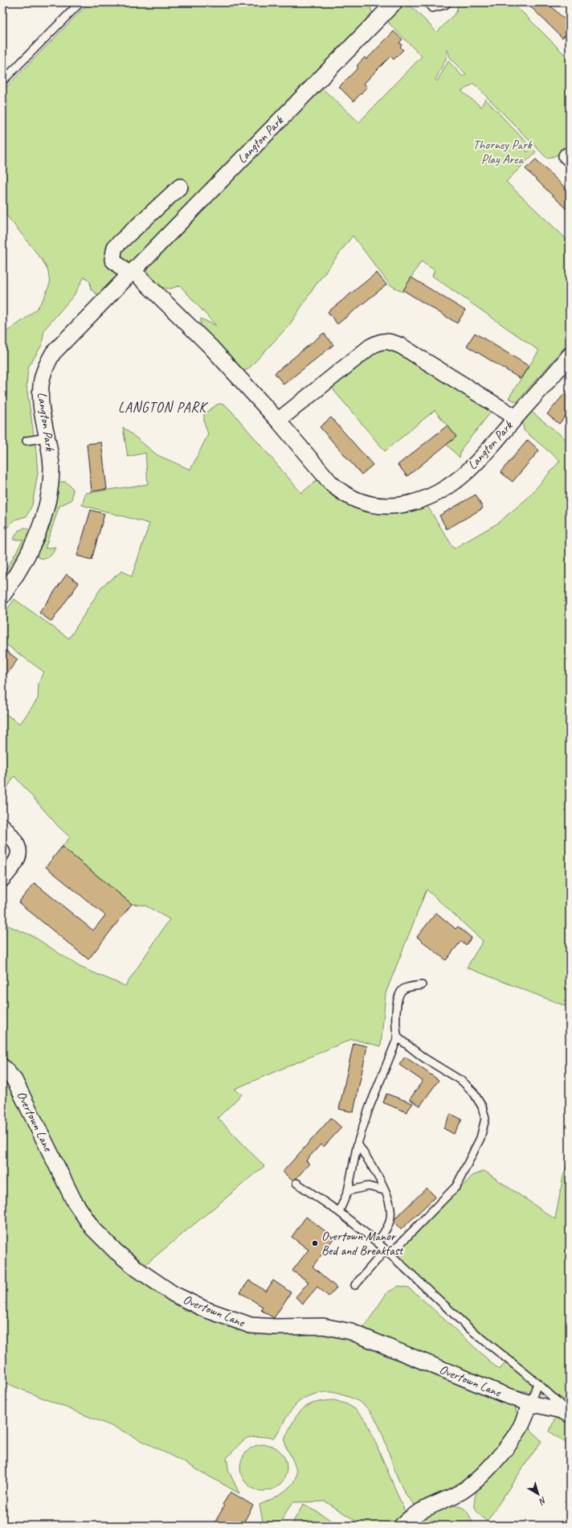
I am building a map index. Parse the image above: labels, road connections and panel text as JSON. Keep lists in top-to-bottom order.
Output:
{
  "streets": {
    "street": ["Langton Park", "Overtown Lane"]
  },
  "districts": ["LANGTON PARK"],
  "parks": ["Thorney Park Play Area"],
  "places": ["Overtown Manor Bed and Breakfast"],
  "north": "bottom right"
}
